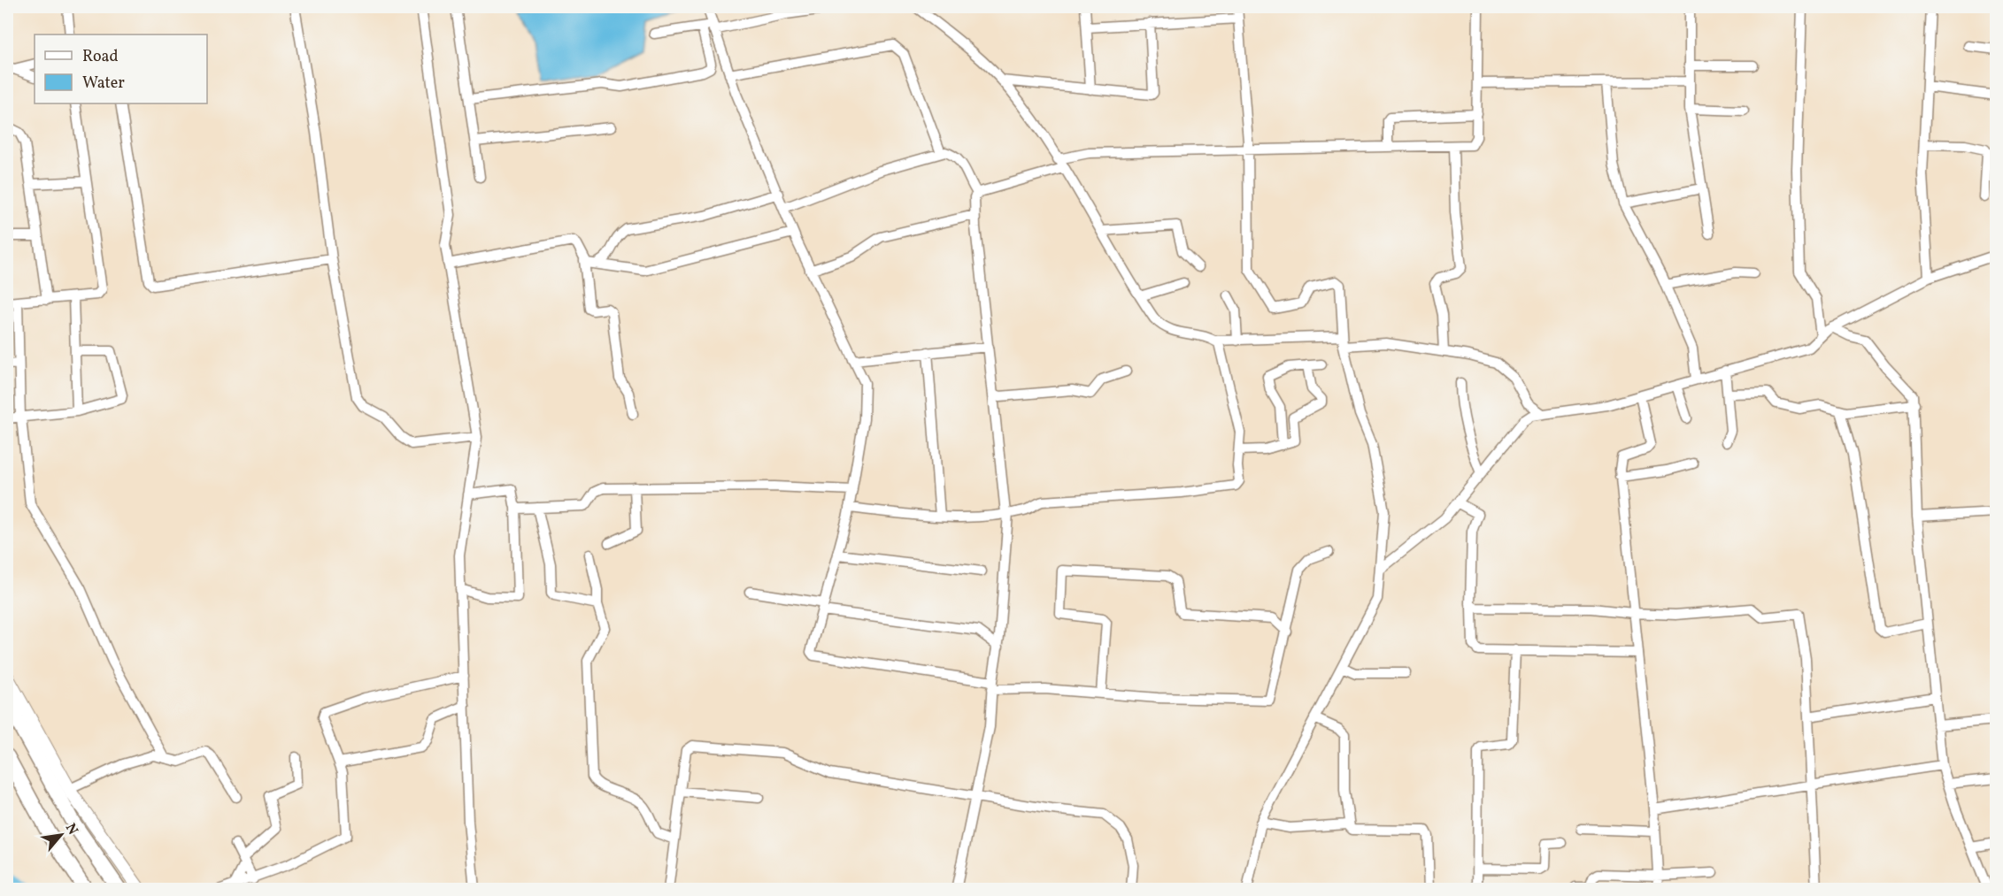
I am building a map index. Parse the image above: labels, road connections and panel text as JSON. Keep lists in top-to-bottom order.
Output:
{
  "legend": ["Road", "Water"],
  "north": "top right"
}
